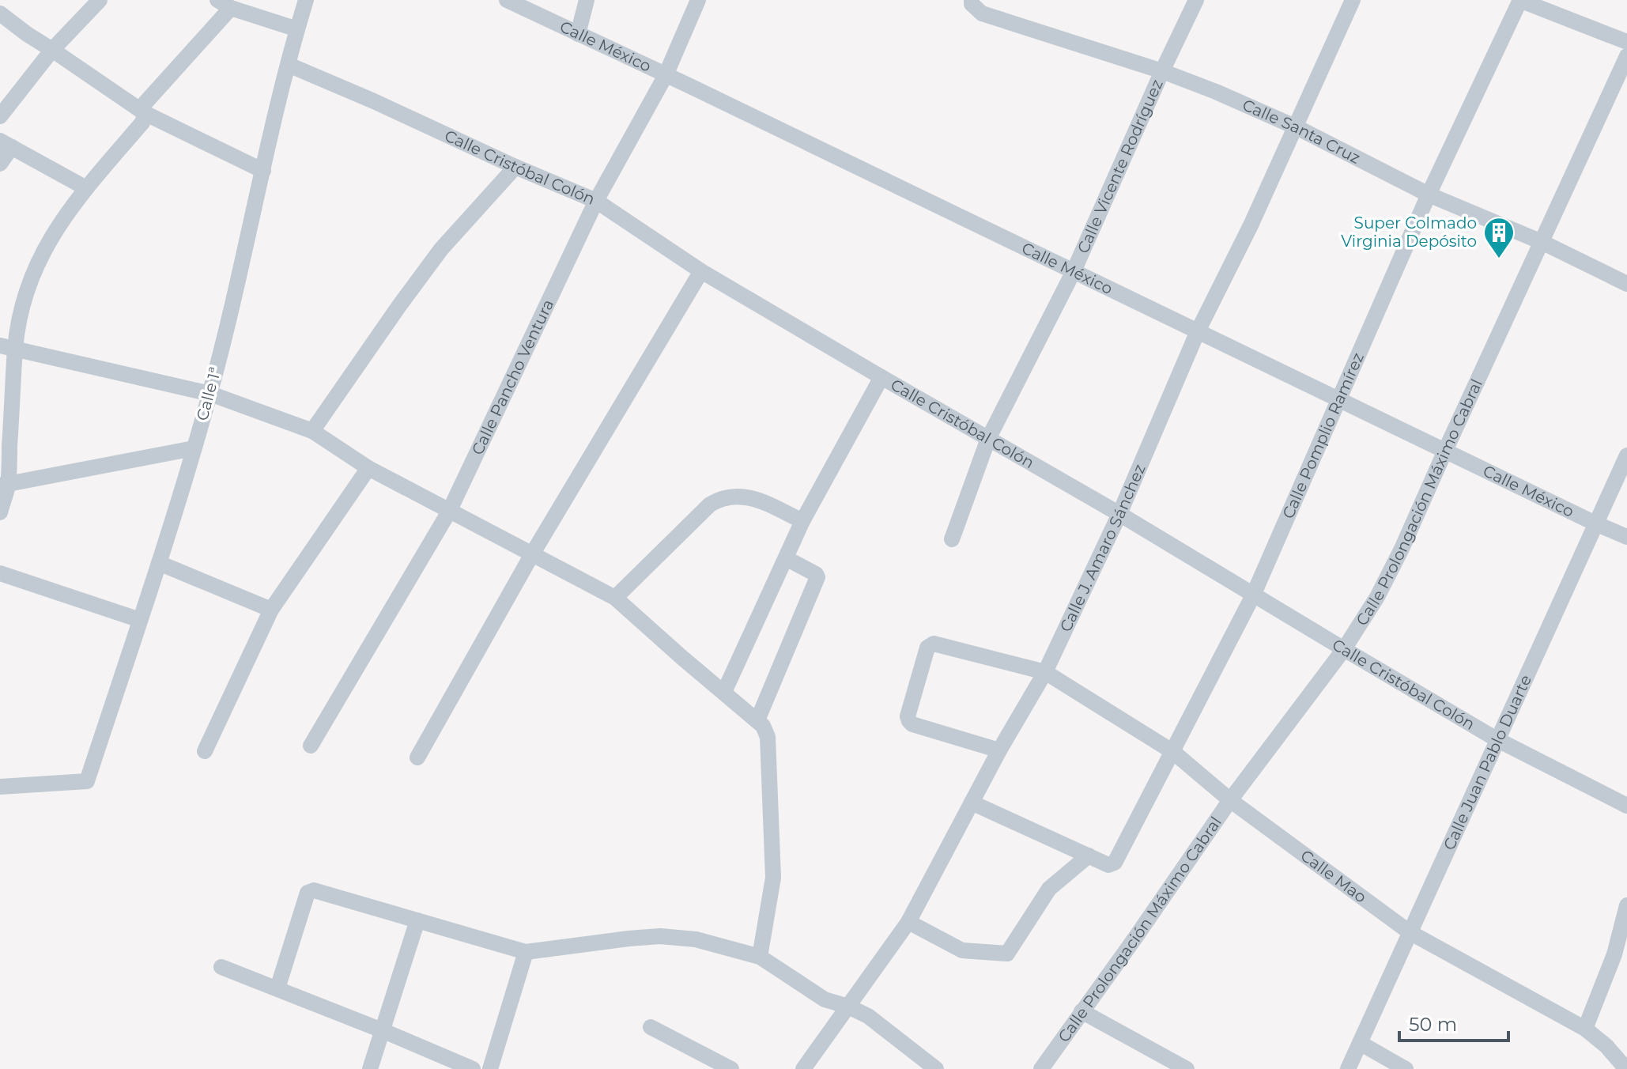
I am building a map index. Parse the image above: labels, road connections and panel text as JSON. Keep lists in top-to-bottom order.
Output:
{
  "streets": {
    "street": [
      "Calle México",
      "Calle Santa Cruz",
      "Calle Vicente Rodríguez",
      "Calle Cristóbal Colón",
      "Calle Pancho Ventura",
      "Calle 1ª",
      "Calle Pomplio Ramírez",
      "Calle Prolongación Máximo Cabral",
      "Calle J. Amaro Sánchez",
      "Calle Juan Pablo Duarte",
      "Calle Mao"
    ]
  },
  "crossings": [
    ["Calle México", "Calle Vicente Rodríguez"],
    ["Calle México", "Calle Pancho Ventura"],
    ["Calle México", "Calle Pomplio Ramírez"],
    ["Calle México", "Calle Prolongación Máximo Cabral"],
    ["Calle México", "Calle J. Amaro Sánchez"],
    ["Calle México", "Calle Juan Pablo Duarte"],
    ["Calle Santa Cruz", "Calle Vicente Rodríguez"],
    ["Calle Santa Cruz", "Calle Pomplio Ramírez"],
    ["Calle Santa Cruz", "Calle Prolongación Máximo Cabral"],
    ["Calle Santa Cruz", "Calle J. Amaro Sánchez"],
    ["Calle Vicente Rodríguez", "Calle Cristóbal Colón"],
    ["Calle Cristóbal Colón", "Calle Pancho Ventura"],
    ["Calle Cristóbal Colón", "Calle 1ª"],
    ["Calle Cristóbal Colón", "Calle Pomplio Ramírez"],
    ["Calle Cristóbal Colón", "Calle Prolongación Máximo Cabral"],
    ["Calle Cristóbal Colón", "Calle J. Amaro Sánchez"],
    ["Calle Cristóbal Colón", "Calle Juan Pablo Duarte"],
    ["Calle Pomplio Ramírez", "Calle Mao"],
    ["Calle Prolongación Máximo Cabral", "Calle Mao"],
    ["Calle J. Amaro Sánchez", "Calle Mao"],
    ["Calle Juan Pablo Duarte", "Calle Mao"]
  ],
  "places": {
    "building": ["Super Colmado Virginia Depósito"]
  },
  "scale_bar": "50 m"
}
